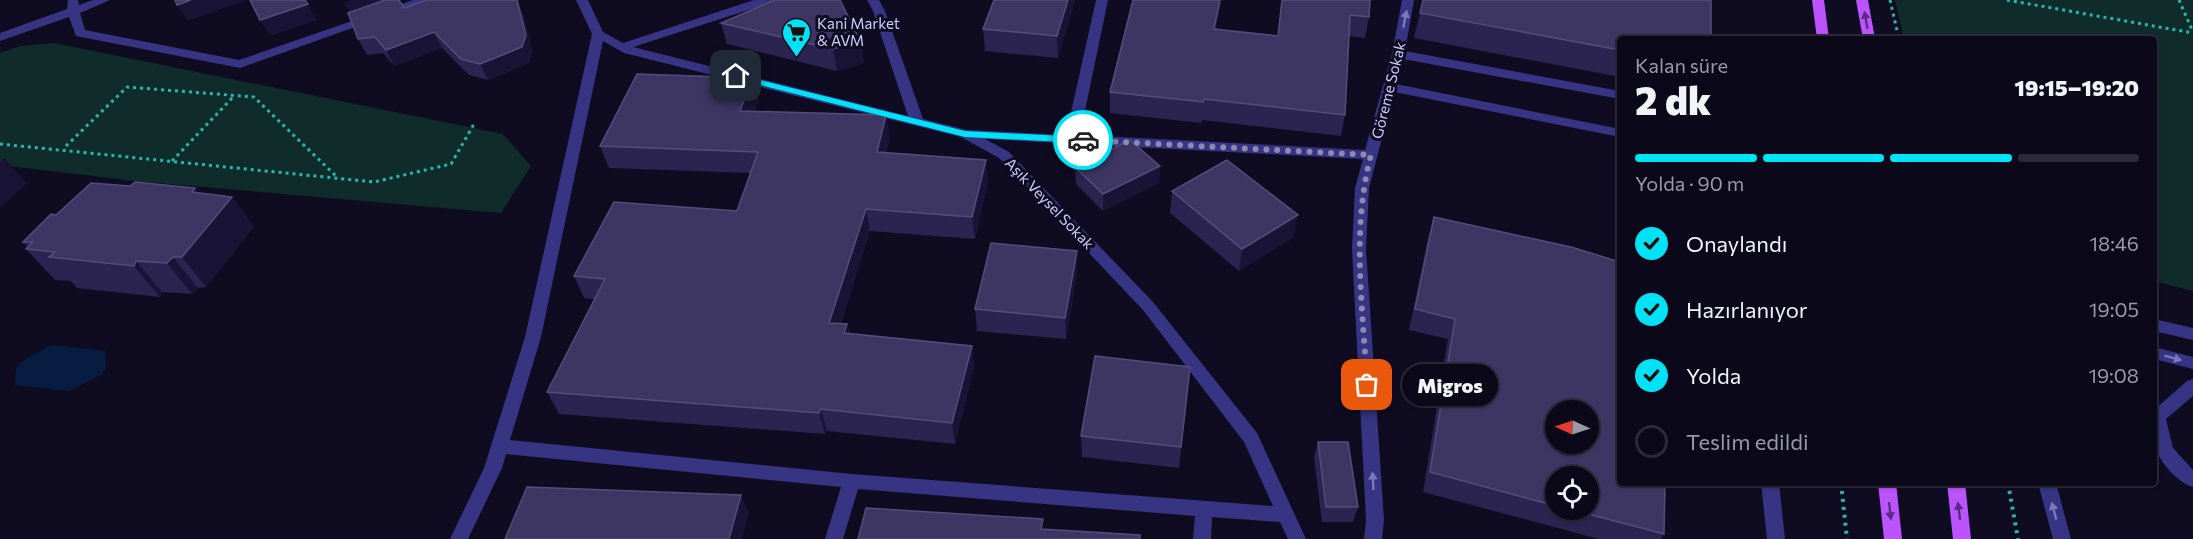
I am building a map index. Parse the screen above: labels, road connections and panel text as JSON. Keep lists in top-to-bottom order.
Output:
{
  "streets": {
    "street": ["Göreme Sokak", "Aşık Veysel Sokak"]
  },
  "one_way": ["Göreme Sokak"],
  "places": {
    "supermarket": ["Kani Market & AVM"],
    "other": ["Migros"]
  },
  "north": "left",
  "page": {
    "heading": ["2 dk", "Kalan süre", "19:15–19:20"],
    "bar": "Yolda · 90 m",
    "list": [
      ["Onaylandı", "18:46"],
      ["Hazırlanıyor", "19:05"],
      ["Yolda", "19:08"],
      "Teslim edildi"
    ],
    "bubble": "Migros"
  }
}
